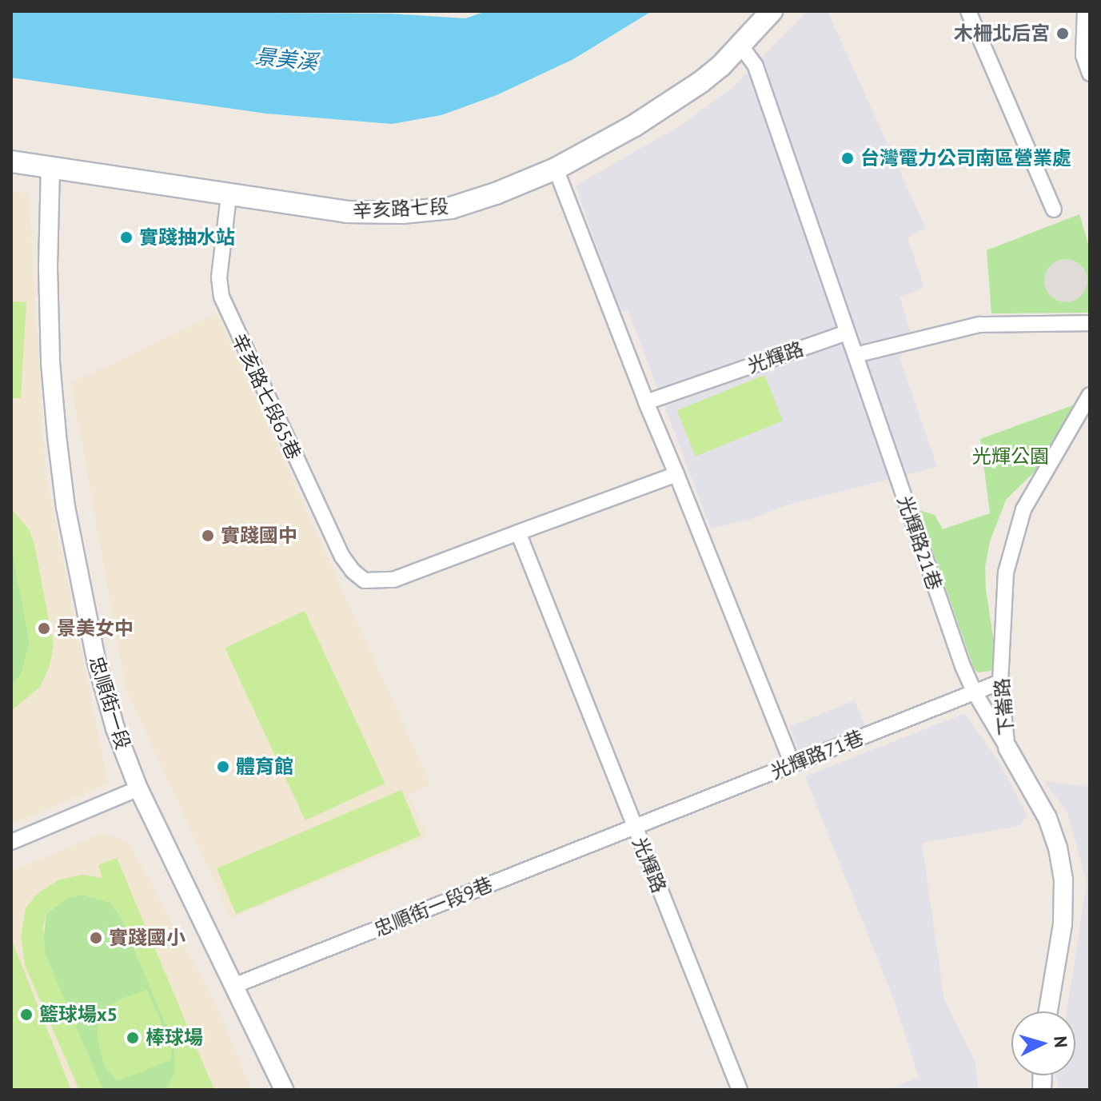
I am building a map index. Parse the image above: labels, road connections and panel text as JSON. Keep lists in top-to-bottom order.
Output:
{
  "streets": {
    "main road": ["辛亥路七段"],
    "street": [
      "光輝路",
      "辛亥路七段65巷",
      "光輝路21巷",
      "忠順街一段",
      "下崙路",
      "光輝路71巷",
      "忠順街一段9巷"
    ]
  },
  "crossings": [
    ["辛亥路七段", "辛亥路七段65巷"],
    ["辛亥路七段", "忠順街一段"],
    ["光輝路", "辛亥路七段65巷"],
    ["光輝路", "光輝路21巷"],
    ["光輝路", "光輝路71巷"],
    ["光輝路", "忠順街一段9巷"],
    ["光輝路21巷", "下崙路"],
    ["光輝路21巷", "光輝路71巷"],
    ["忠順街一段", "忠順街一段9巷"],
    ["下崙路", "光輝路71巷"],
    ["光輝路71巷", "忠順街一段9巷"]
  ],
  "water": ["景美溪"],
  "parks": ["光輝公園"],
  "places": [
    "木柵北后宮",
    "台灣電力公司南區營業處",
    "實踐抽水站",
    "實踐國中",
    "景美女中",
    "體育館",
    "實踐國小",
    "籃球場x5",
    "棒球場"
  ],
  "north": "right"
}
